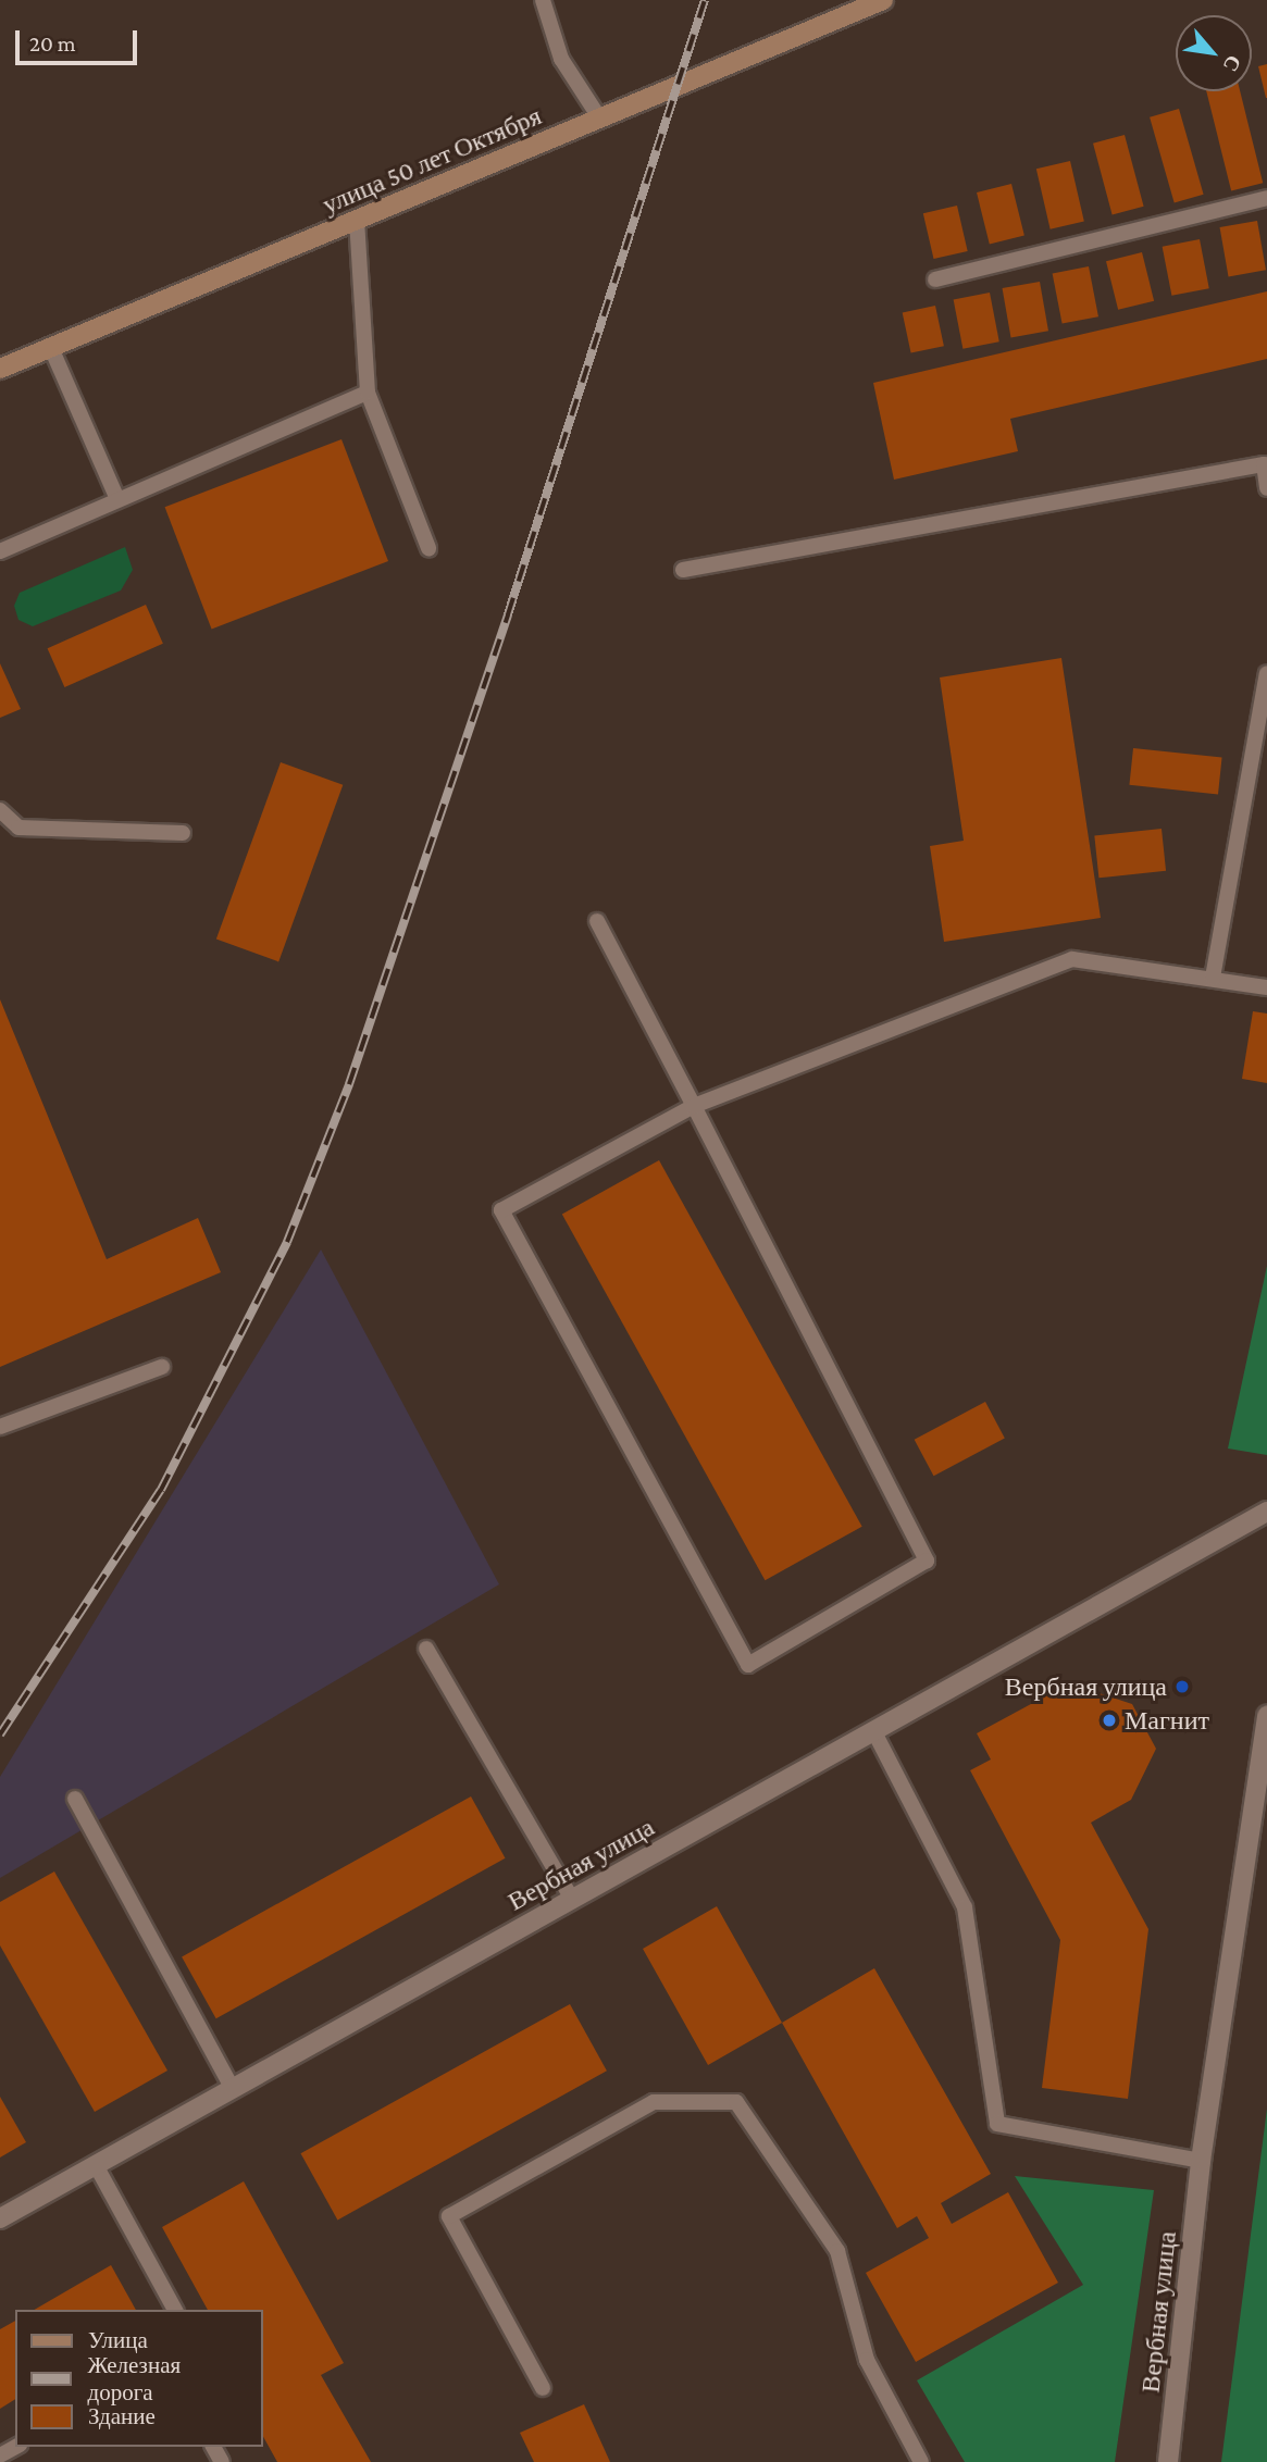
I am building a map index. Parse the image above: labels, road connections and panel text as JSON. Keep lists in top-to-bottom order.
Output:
{
  "streets": {
    "main road": ["улица 50 лет Октября"],
    "street": ["Вербная улица"]
  },
  "places": ["Вербная улица", "Магнит"],
  "legend": ["Улица", "Железная дорога", "Здание"],
  "scale_bar": "20 m",
  "north": "bottom right"
}
